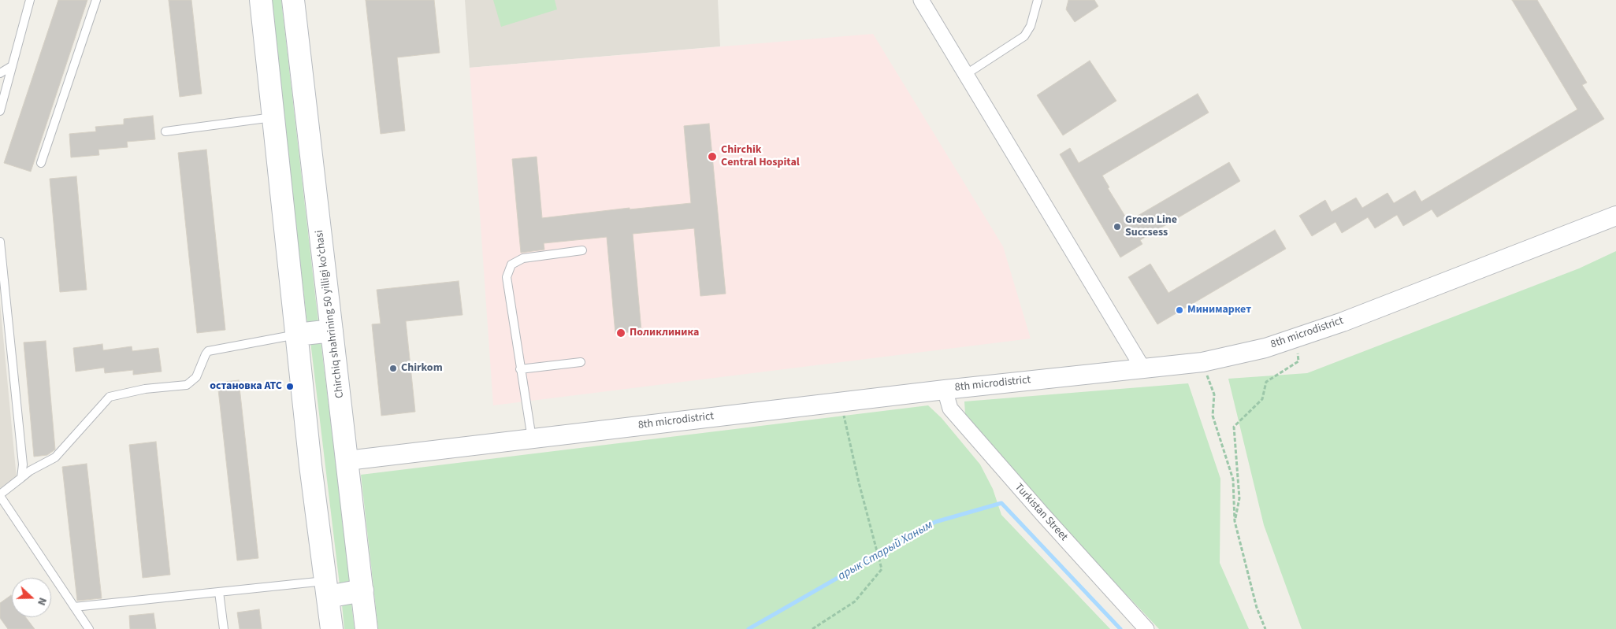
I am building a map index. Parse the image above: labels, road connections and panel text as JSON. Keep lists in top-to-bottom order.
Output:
{
  "streets": {
    "main road": ["Chirchiq shahrining 50 yilligi koʻchasi"],
    "street": ["8th microdistrict", "Turkistan Street"]
  },
  "crossings": [
    ["Chirchiq shahrining 50 yilligi koʻchasi", "8th microdistrict"],
    ["8th microdistrict", "Turkistan Street"]
  ],
  "water": ["арык Старый Ханым"],
  "places": [
    "Chirchik Central Hospital",
    "Green Line Succsess",
    "Минимаркет",
    "Поликлиника",
    "Chirkom",
    "остановка АТС"
  ],
  "north": "right"
}
